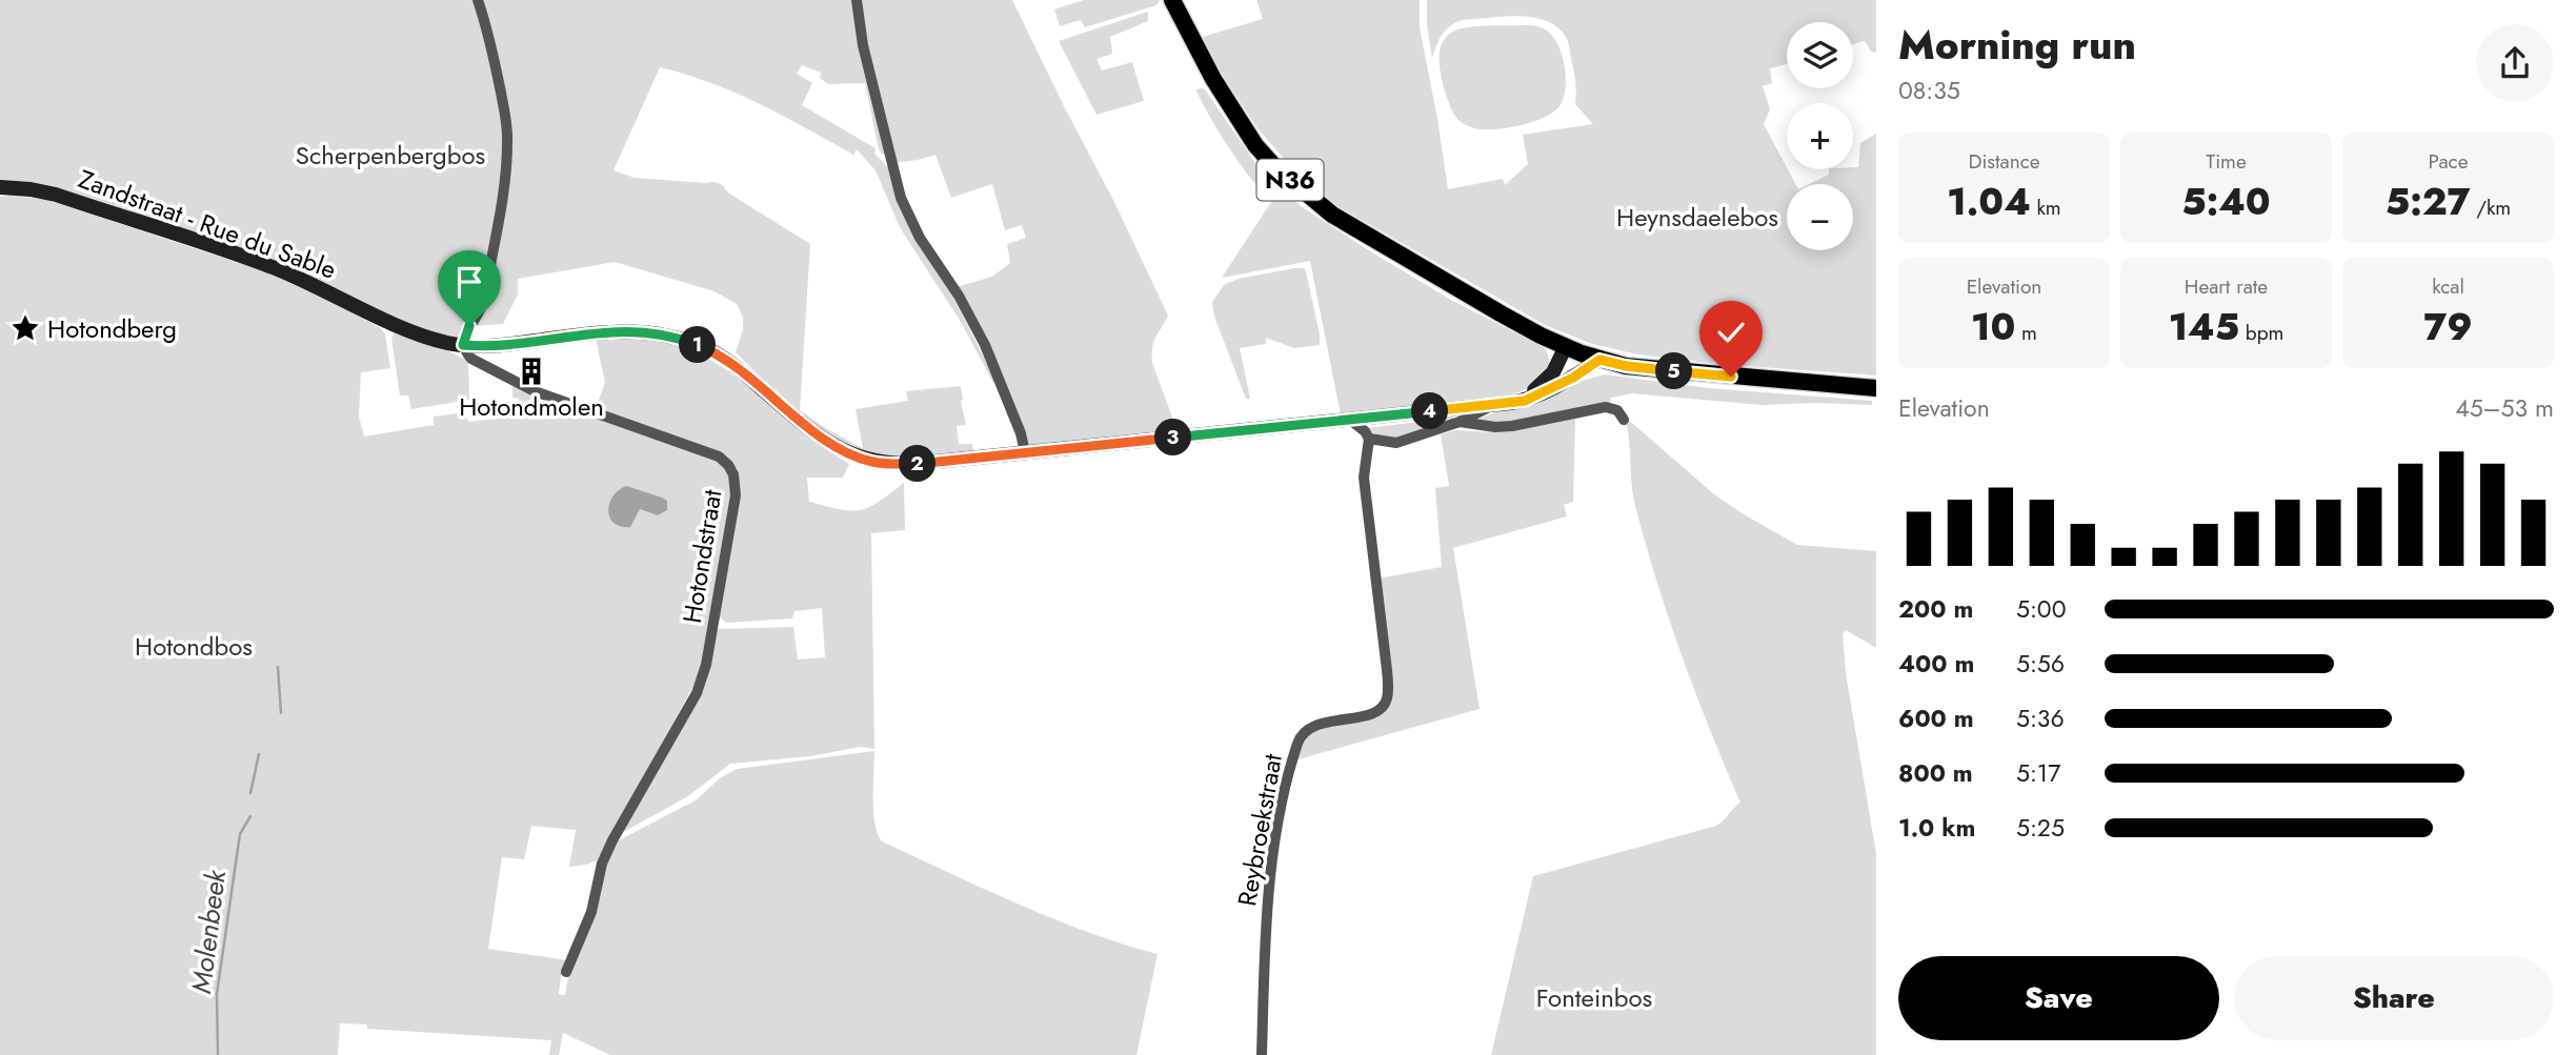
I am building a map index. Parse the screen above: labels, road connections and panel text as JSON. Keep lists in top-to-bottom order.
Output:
{
  "streets": {
    "main road": ["N36", "Zandstraat - Rue du Sable"],
    "street": ["Hotondstraat", "Reybroekstraat"]
  },
  "crossings": [
    ["N36", "Zandstraat - Rue du Sable"],
    ["Zandstraat - Rue du Sable", "Hotondstraat"]
  ],
  "water": ["Molenbeek"],
  "parks": [
    "Scherpenbergbos",
    "Heynsdaelebos",
    "Hotondbos",
    "Fonteinbos"
  ],
  "places": {
    "place": ["Hotondberg"],
    "building": ["Hotondmolen"]
  },
  "page": {
    "heading": ["Morning run", "08:35"],
    "map_buttons": ["+", "−"],
    "stats": [
      ["Distance", "1.04 km"],
      ["Time", "5:40"],
      ["Pace", "5:27 /km"],
      ["Elevation", "10 m"],
      ["Heart rate", "145 bpm"],
      ["kcal", "79"]
    ],
    "pins": [
      "1",
      "5",
      "4",
      "3",
      "2"
    ],
    "chart": ["Elevation", "45–53 m"],
    "list": [
      {
        "name": "200 m",
        "note": "5:00"
      },
      {
        "name": "400 m",
        "note": "5:56"
      },
      {
        "name": "600 m",
        "note": "5:36"
      },
      {
        "name": "800 m",
        "note": "5:17"
      },
      {
        "name": "1.0 km",
        "note": "5:25"
      }
    ],
    "buttons": ["Save", "Share"]
  }
}
